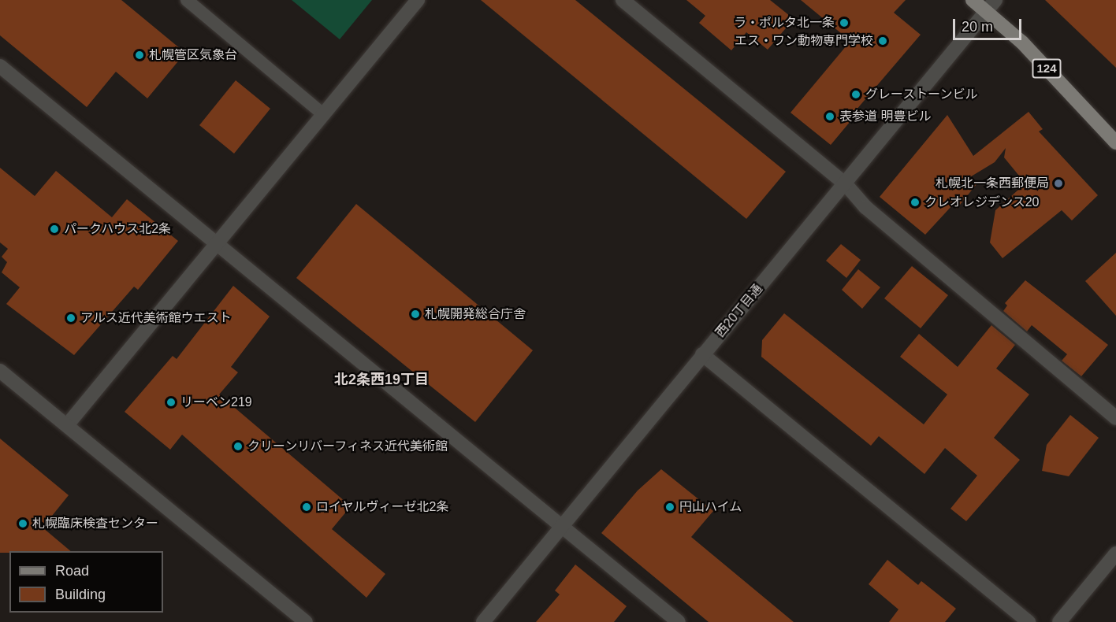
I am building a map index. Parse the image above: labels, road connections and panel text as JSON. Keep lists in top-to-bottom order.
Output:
{
  "streets": {
    "main road": ["124"],
    "street": ["西20丁目通"]
  },
  "crossings": [
    ["124", "西20丁目通"]
  ],
  "districts": ["北2条西19丁目"],
  "places": [
    "ラ・ポルタ北一条",
    "エス・ワン動物専門学校",
    "札幌管区気象台",
    "グレーストーンビル",
    "表参道 明豊ビル",
    "札幌北一条西郵便局",
    "クレオレジデンス20",
    "パークハウス北2条",
    "札幌開発総合庁舎",
    "アルス近代美術館ウエスト",
    "リーベン219",
    "クリーンリバーフィネス近代美術館",
    "ロイヤルヴィーゼ北2条",
    "円山ハイム",
    "札幌臨床検査センター"
  ],
  "legend": ["Road", "Building"],
  "scale_bar": "20 m"
}
